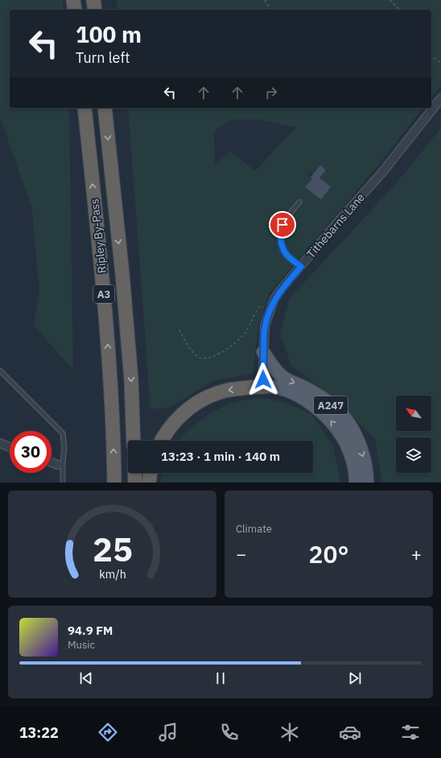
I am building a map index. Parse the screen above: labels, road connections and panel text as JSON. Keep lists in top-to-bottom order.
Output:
{
  "streets": {
    "highway": ["Ripley By-Pass", "A3"],
    "main road": ["A247"],
    "street": ["Tithebarns Lane"]
  },
  "crossings": [
    ["Tithebarns Lane", "A247"]
  ],
  "north": "top left",
  "page": {
    "turn": ["100 m", "Turn left"],
    "limit": "30",
    "trip": "13:23 · 1 min · 140 m",
    "tile": "Climate",
    "heat": ["−", "20°", "+"],
    "song": ["94.9 FM", "Music"],
    "tabs": "13:22",
    "gauge": ["25", "km/h"]
  }
}
